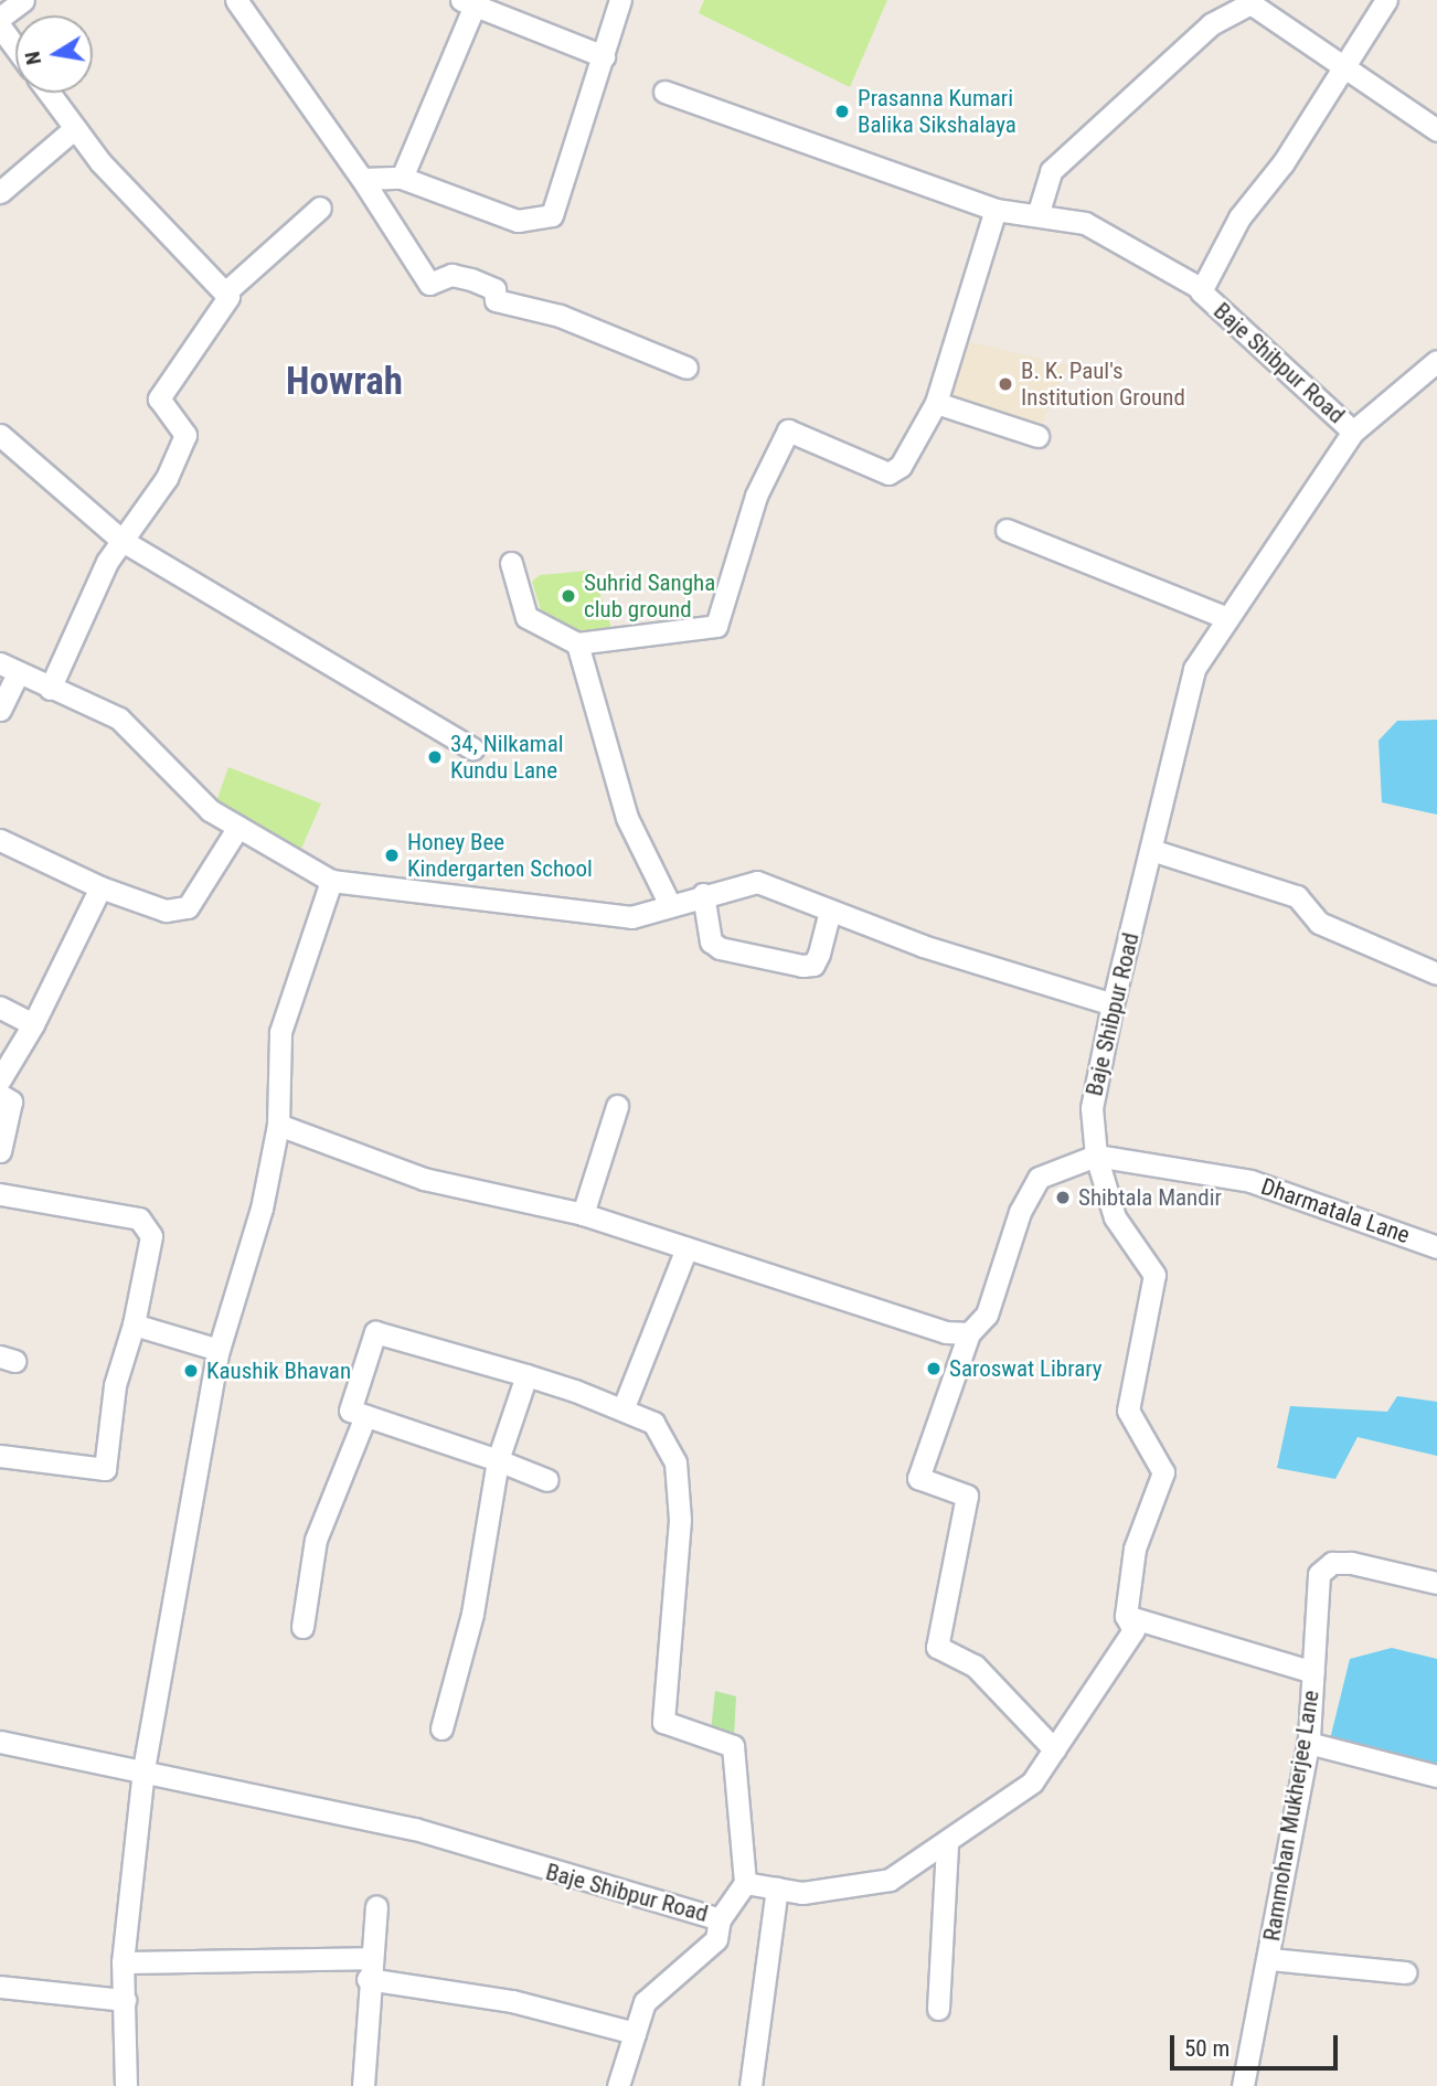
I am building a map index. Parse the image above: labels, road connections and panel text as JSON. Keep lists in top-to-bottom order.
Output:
{
  "streets": {
    "street": ["Baje Shibpur Road", "Dharmatala Lane", "Rammohan Mukherjee Lane"]
  },
  "crossings": [
    ["Baje Shibpur Road", "Dharmatala Lane"]
  ],
  "districts": ["Howrah"],
  "places": [
    "Prasanna Kumari Balika Sikshalaya",
    "B. K. Paul's Institution Ground",
    "Suhrid Sangha club ground",
    "34, Nilkamal Kundu Lane",
    "Honey Bee Kindergarten School",
    "Shibtala Mandir",
    "Saroswat Library",
    "Kaushik Bhavan"
  ],
  "scale_bar": "50 m",
  "north": "left"
}
